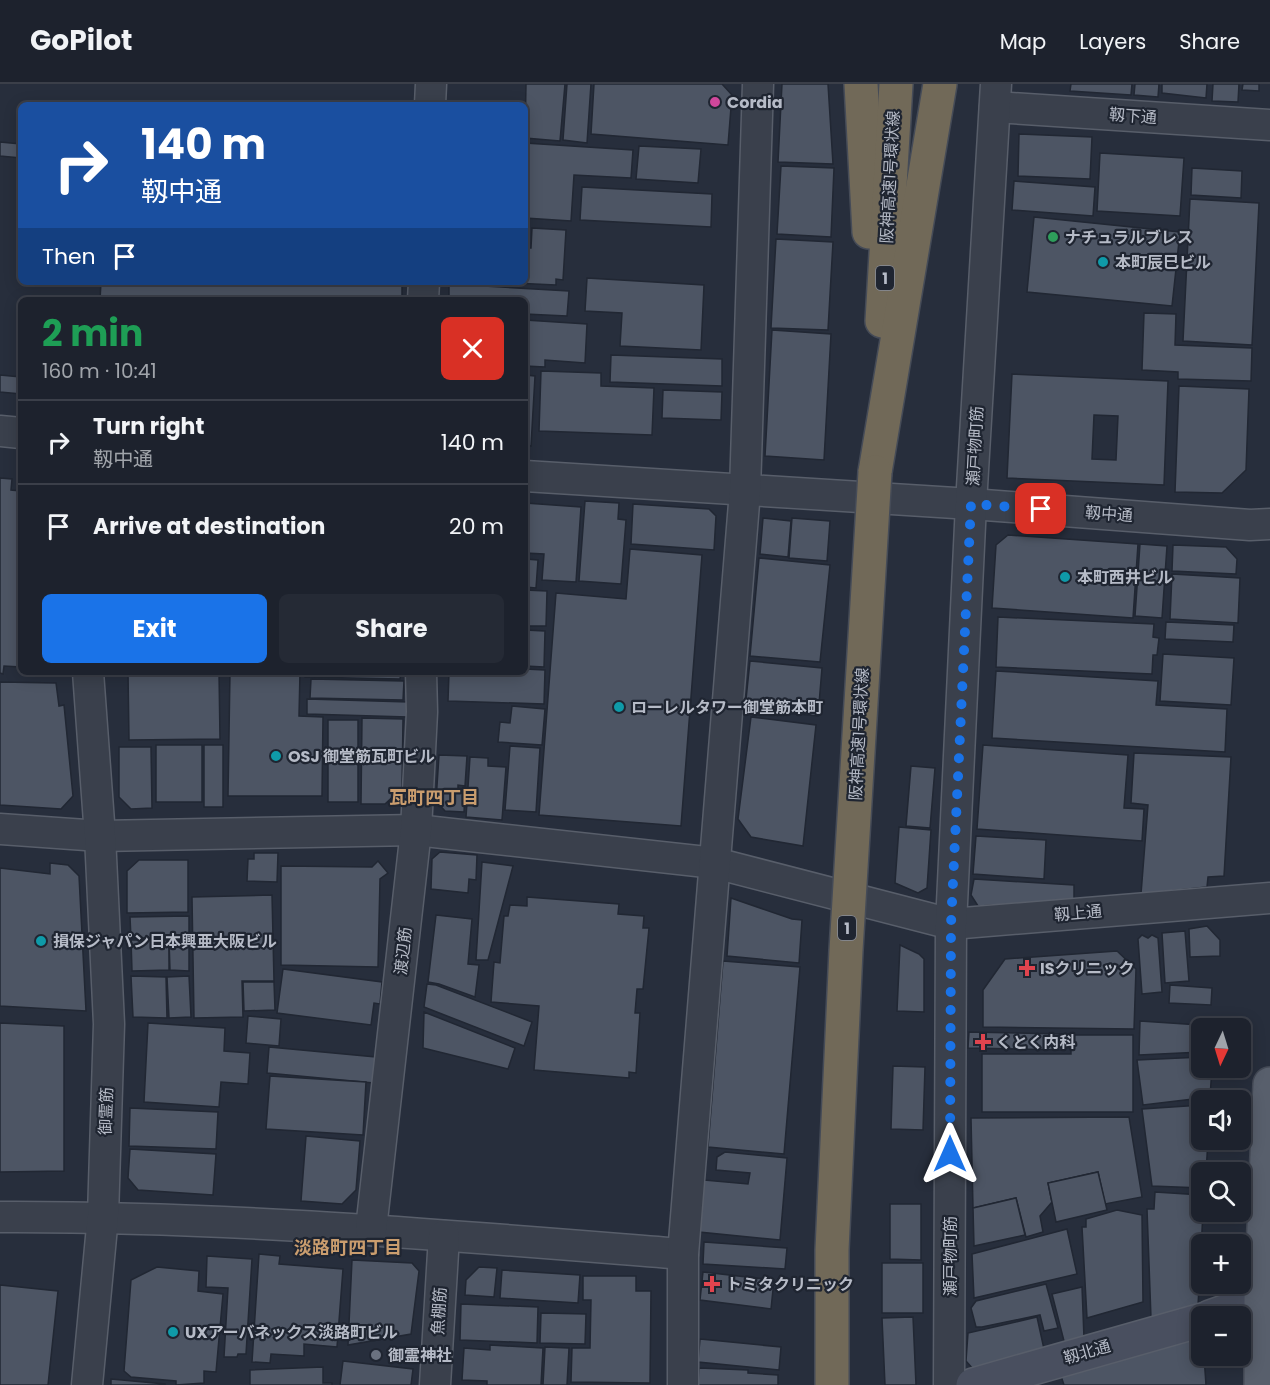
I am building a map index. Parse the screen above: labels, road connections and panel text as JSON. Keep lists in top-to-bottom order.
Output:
{
  "streets": {
    "highway": ["阪神高速1号環状線", "1"],
    "street": [
      "靱下通",
      "瀬戸物町筋",
      "靱中通",
      "靱上通",
      "渡辺筋",
      "御霊筋",
      "魚棚筋",
      "靱北通"
    ]
  },
  "crossings": [
    ["靱下通", "瀬戸物町筋"],
    ["阪神高速1号環状線", "1"],
    ["瀬戸物町筋", "靱中通"],
    ["瀬戸物町筋", "靱上通"],
    ["靱上通", "渡辺筋"],
    ["靱上通", "御霊筋"]
  ],
  "districts": ["瓦町四丁目", "淡路町四丁目"],
  "places": {
    "other": [
      "Cordia",
      "ナチュラルブレス",
      "本町辰巳ビル",
      "本町西井ビル",
      "ローレルタワー御堂筋本町",
      "OSJ 御堂筋瓦町ビル",
      "損保ジャパン日本興亜大阪ビル",
      "UXアーバネックス淡路町ビル",
      "御霊神社"
    ],
    "health": ["ISクリニック", "くとく内科", "トミタクリニック"]
  },
  "north": "bottom",
  "page": {
    "header": "GoPilot",
    "nav": ["Map", "Layers", "Share"],
    "turn": ["140 m", "靱中通"],
    "then": "Then",
    "heading": ["2 min", "160 m · 10:41"],
    "list": [
      {
        "name": "Turn right",
        "note": "靱中通",
        "value": "140 m"
      },
      {
        "name": "Arrive at destination",
        "value": "20 m"
      }
    ],
    "buttons": ["Exit", "Share"],
    "map_buttons": ["+", "−"]
  }
}
